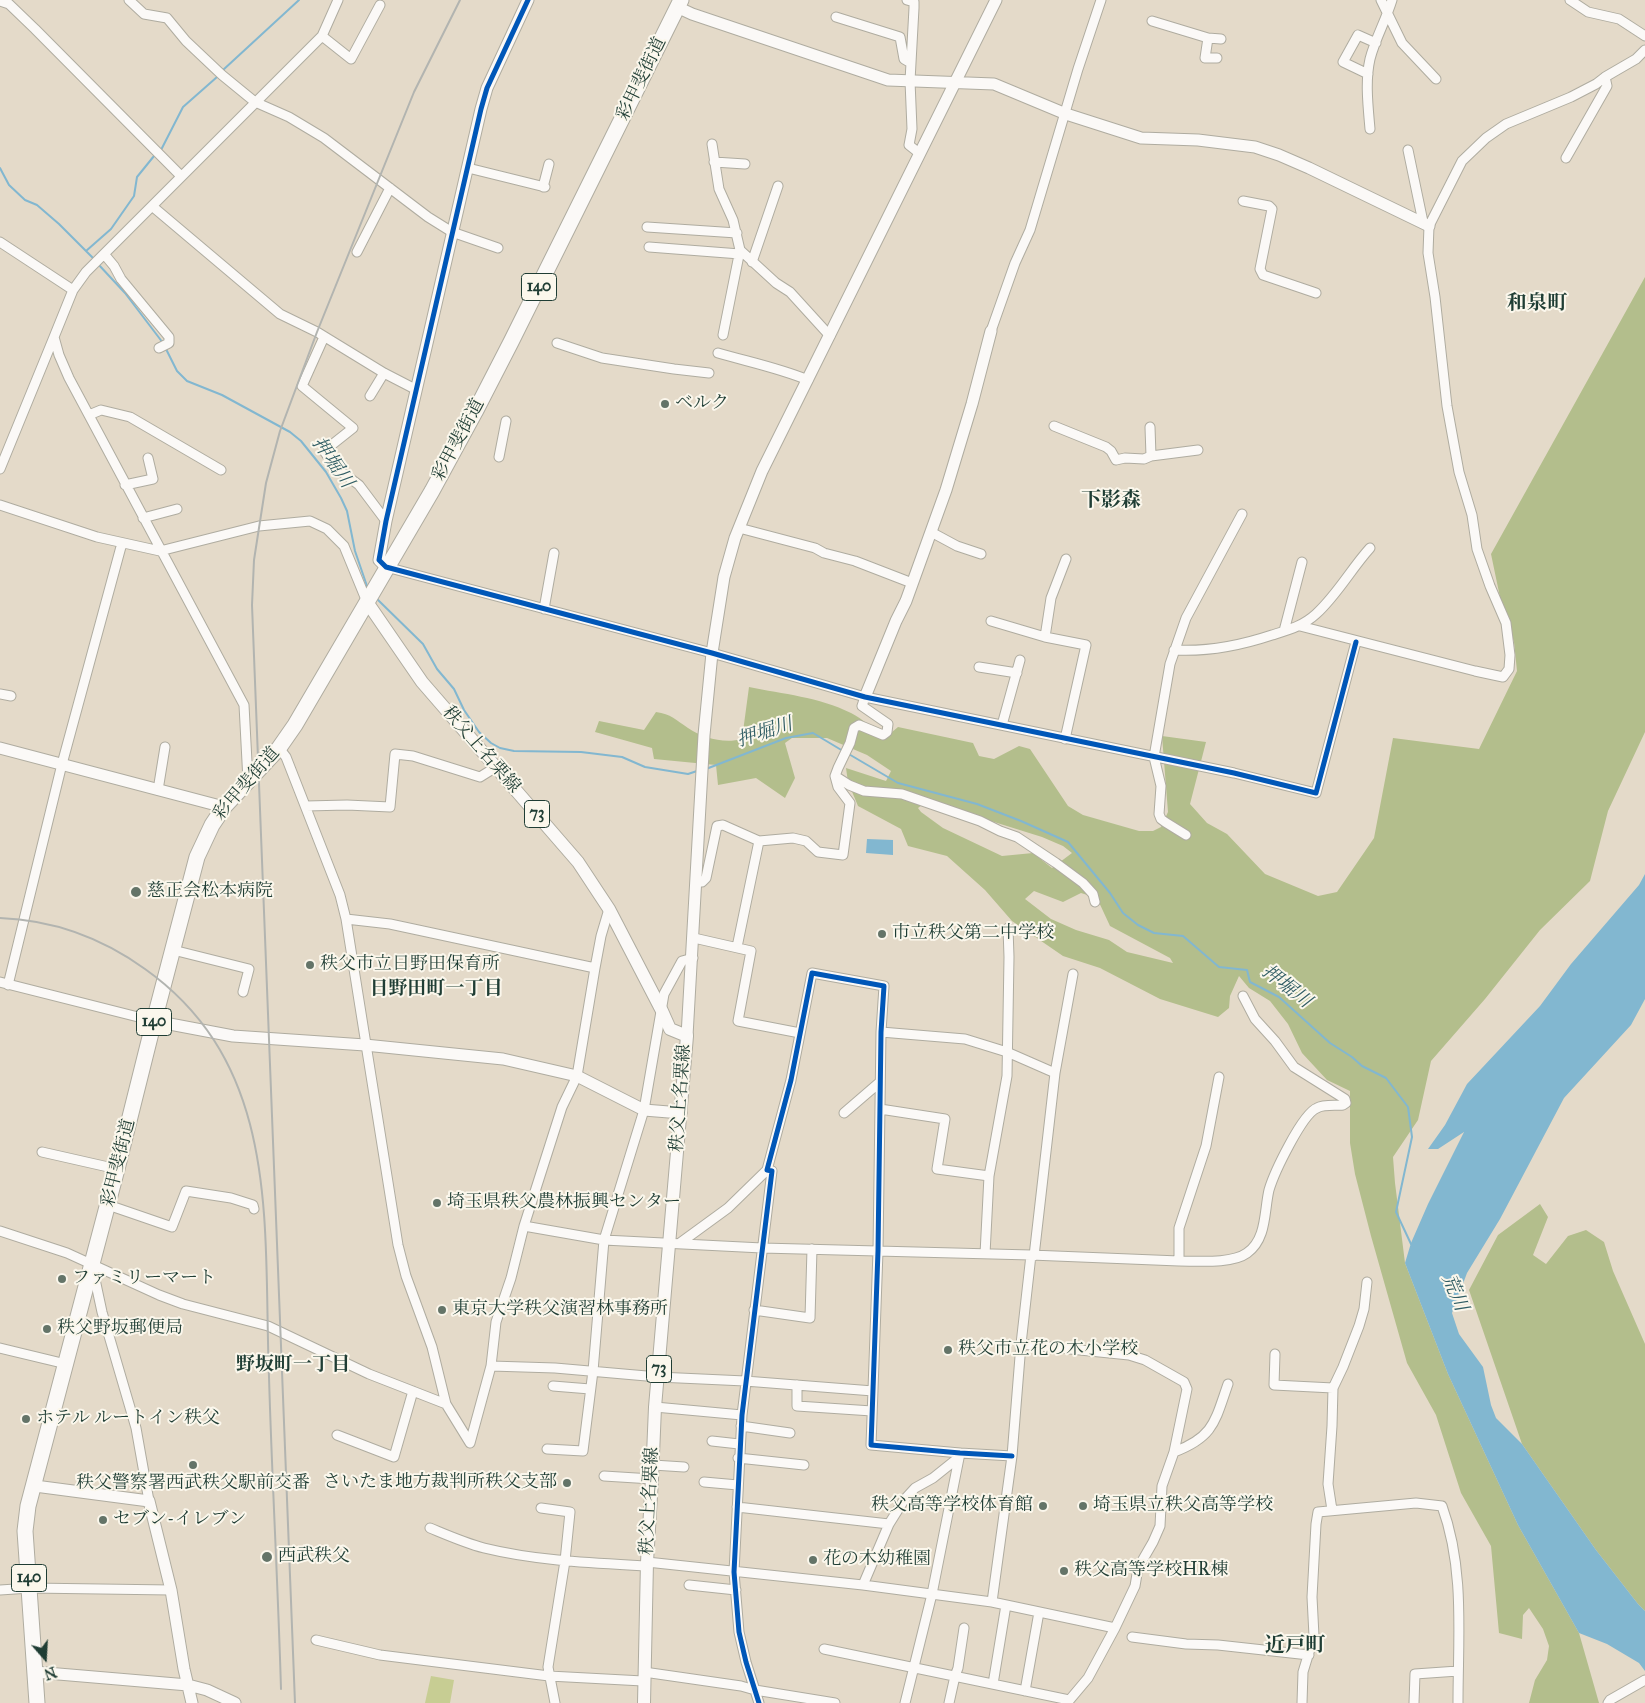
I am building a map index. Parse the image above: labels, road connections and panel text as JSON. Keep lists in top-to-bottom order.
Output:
{
  "streets": {
    "highway": ["彩甲斐街道", "140"],
    "main road": ["秩父上名栗線", "73"]
  },
  "crossings": [
    ["彩甲斐街道", "秩父上名栗線"]
  ],
  "districts": [
    "和泉町",
    "下影森",
    "日野田町一丁目",
    "野坂町一丁目",
    "近戸町"
  ],
  "water": ["押堀川", "荒川"],
  "places": [
    "ベルク",
    "慈正会松本病院",
    "市立秩父第二中学校",
    "秩父市立日野田保育所",
    "埼玉県秩父農林振興センター",
    "ファミリーマート",
    "東京大学秩父演習林事務所",
    "秩父野坂郵便局",
    "秩父市立花の木小学校",
    "ホテル ルートイン秩父",
    "秩父警察署西武秩父駅前交番",
    "さいたま地方裁判所秩父支部",
    "秩父高等学校体育館",
    "埼玉県立秩父高等学校",
    "セブン-イレブン",
    "西武秩父",
    "花の木幼稚園",
    "秩父高等学校HR棟"
  ],
  "north": "bottom"
}
